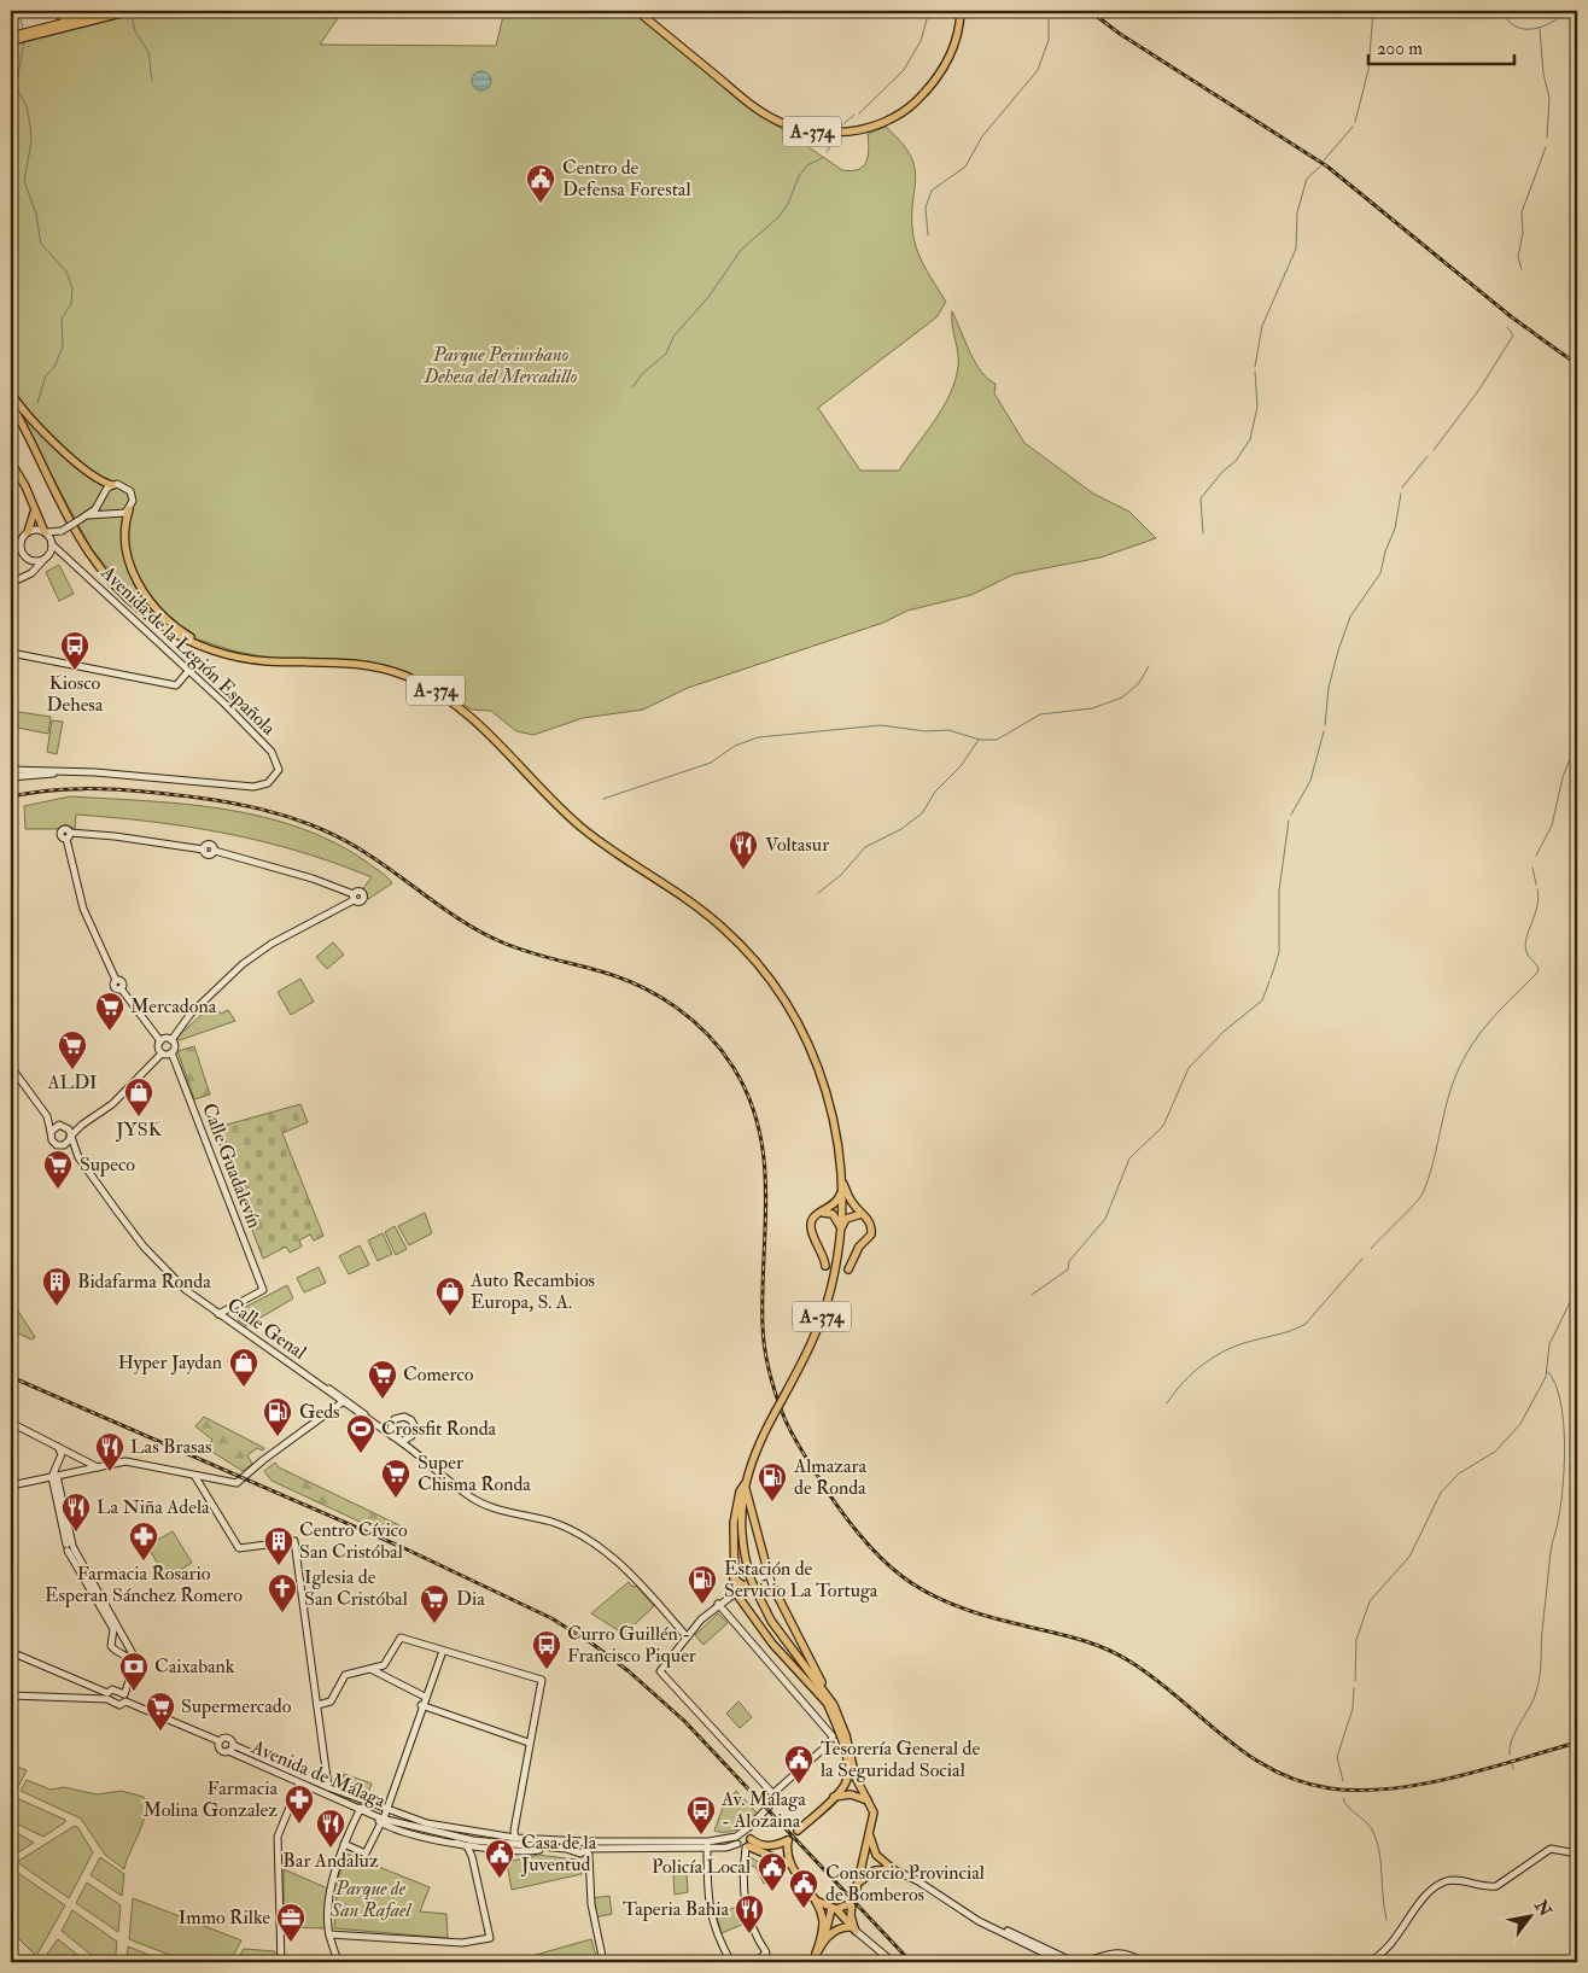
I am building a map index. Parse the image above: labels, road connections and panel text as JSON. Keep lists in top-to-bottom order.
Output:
{
  "streets": {
    "main road": ["A-374"],
    "street": [
      "Avenida de la Legión Española",
      "Calle Guadalevín",
      "Calle Genal",
      "Avenida de Málaga"
    ]
  },
  "crossings": [
    ["Calle Guadalevín", "Calle Genal"]
  ],
  "parks": ["Parque Periurbano Dehesa del Mercadillo", "Parque de San Rafael"],
  "places": {
    "public building": [
      "Centro de Defensa Forestal",
      "Tesorería General de la Seguridad Social",
      "Casa de la Juventud",
      "Policía Local",
      "Consorcio Provincial de Bomberos"
    ],
    "bus stop": ["Kiosco Dehesa", "Curro Guillén - Francisco Piquer", "Av. Málaga - Alozaina"],
    "restaurant": [
      "Voltasur",
      "Las Brasas",
      "La Niña Adela",
      "Bar Andaluz",
      "Taperia Bahia"
    ],
    "supermarket": [
      "Mercadona",
      "ALDI",
      "Supeco",
      "Comerco",
      "Super Chisma Ronda",
      "Dia",
      "Supermercado"
    ],
    "shop": ["JYSK", "Auto Recambios Europa, S. A.", "Hyper Jaydan"],
    "building": ["Bidafarma Ronda", "Centro Cívico San Cristóbal"],
    "fuel station": ["Geds", "Almazara de Ronda", "Estación de Servicio La Tortuga"],
    "sports": ["Crossfit Ronda"],
    "pharmacy": ["Farmacia Rosario Esperan Sánchez Romero", "Farmacia Molina Gonzalez"],
    "church": ["Iglesia de San Cristóbal"],
    "bank": ["Caixabank"],
    "office": ["Immo Rilke"]
  },
  "scale_bar": "200 m",
  "north": "top right"
}
